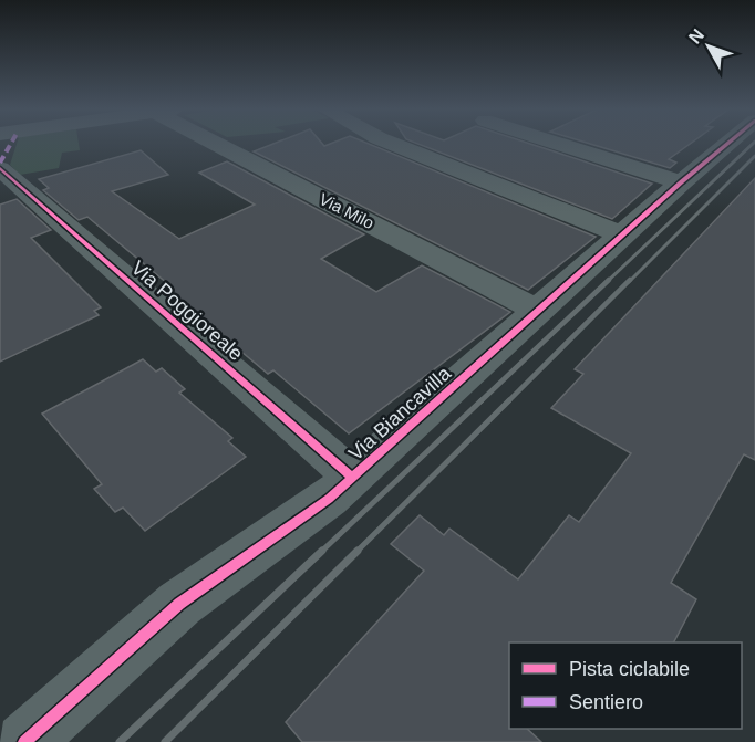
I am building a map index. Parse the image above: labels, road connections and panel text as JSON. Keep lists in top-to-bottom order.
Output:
{
  "streets": {
    "street": ["Via Milo", "Via Poggioreale", "Via Biancavilla"]
  },
  "crossings": [
    ["Via Milo", "Via Biancavilla"],
    ["Via Poggioreale", "Via Biancavilla"]
  ],
  "legend": ["Pista ciclabile", "Sentiero"],
  "north": "top left"
}
